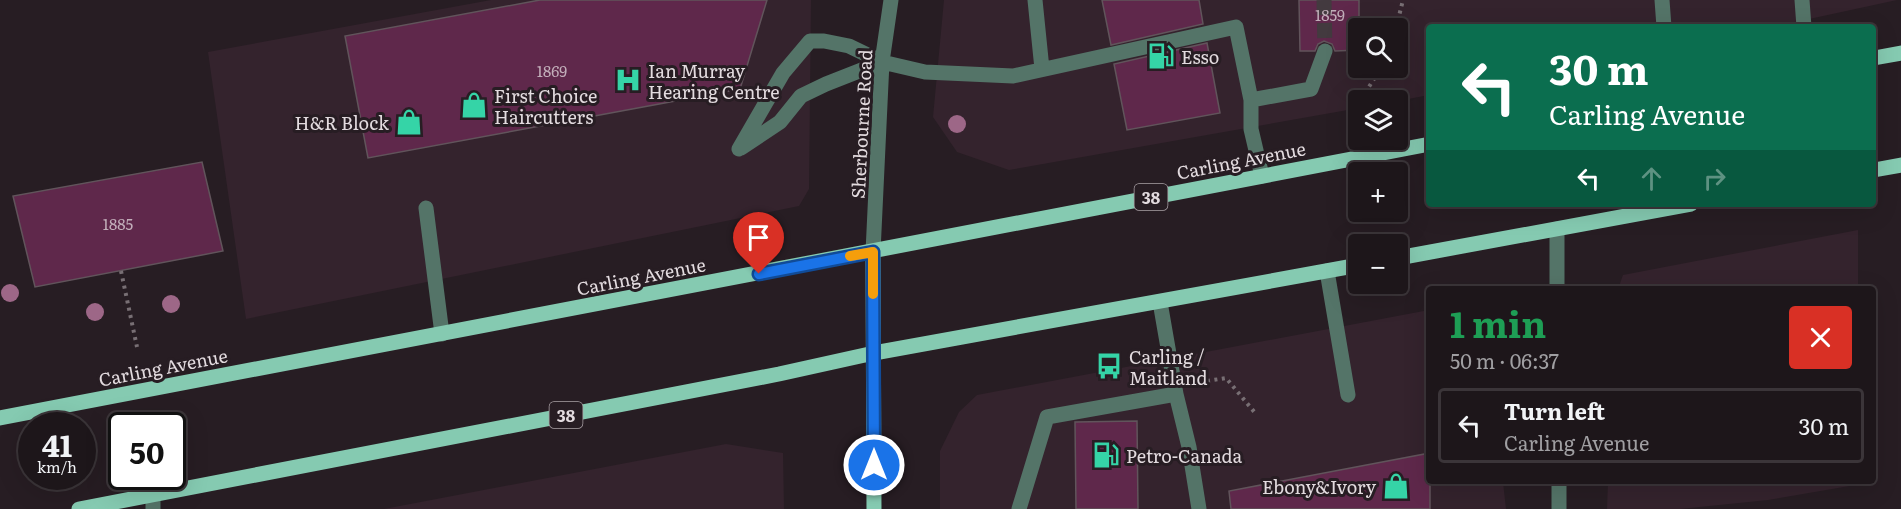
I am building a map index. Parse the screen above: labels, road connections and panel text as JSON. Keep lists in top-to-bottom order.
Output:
{
  "streets": {
    "main road": ["Carling Avenue", "38"],
    "street": ["Sherbourne Road"]
  },
  "crossings": [
    ["Sherbourne Road", "Carling Avenue"]
  ],
  "places": {
    "fuel station": ["Esso", "Petro-Canada"],
    "hospital": ["Ian Murray Hearing Centre"],
    "shop": ["First Choice Haircutters", "H&R Block", "Ebony&Ivory"],
    "bus stop": ["Carling / Maitland"]
  },
  "house_numbers": ["1859", "1869", "1885"],
  "page": {
    "map_buttons": ["+", "−"],
    "turn": ["30 m", "Carling Avenue"],
    "heading": ["1 min", "50 m · 06:37"],
    "list": [
      {
        "name": "Turn left",
        "note": "Carling Avenue",
        "value": "30 m"
      }
    ],
    "speed": "41 km/h",
    "limit": "50"
  }
}
